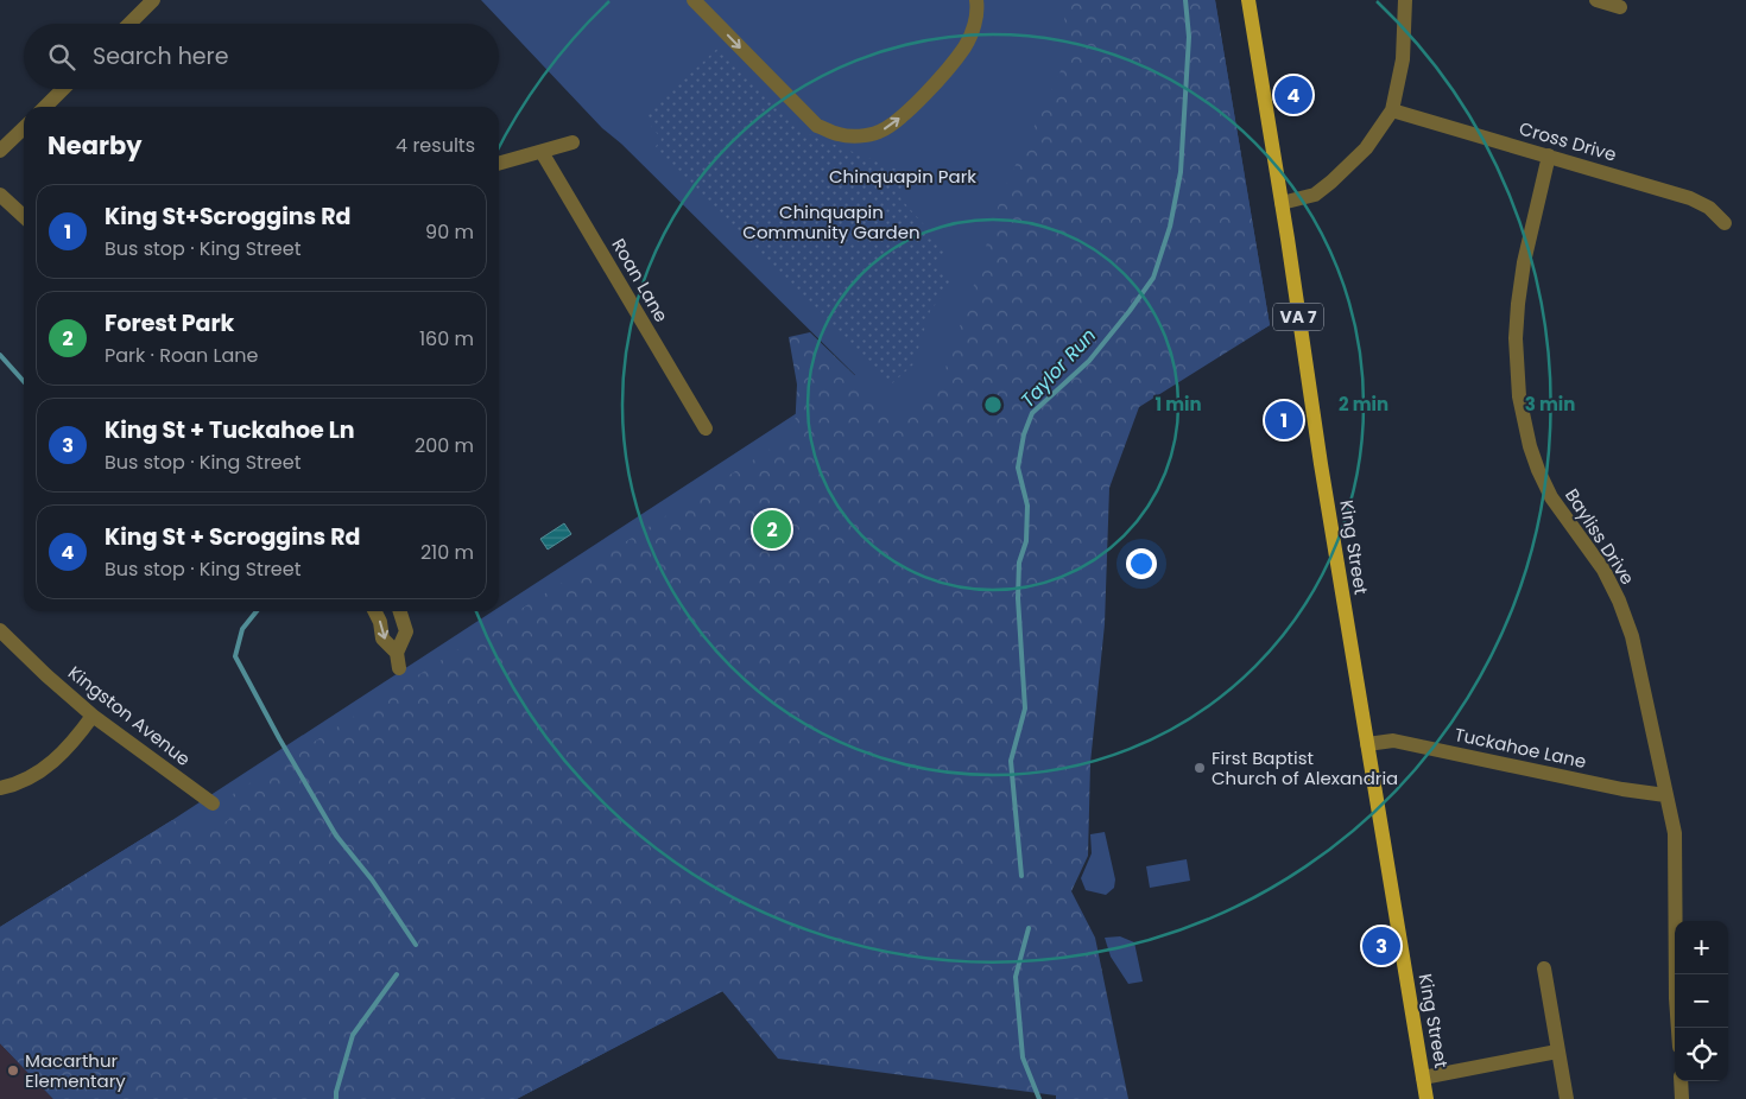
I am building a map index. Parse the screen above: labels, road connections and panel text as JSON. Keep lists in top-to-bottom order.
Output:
{
  "streets": {
    "main road": ["VA 7", "King Street"],
    "street": [
      "Cross Drive",
      "Roan Lane",
      "Bayliss Drive",
      "Kingston Avenue",
      "Tuckahoe Lane"
    ]
  },
  "crossings": [
    ["Cross Drive", "Bayliss Drive"],
    ["Bayliss Drive", "Tuckahoe Lane"],
    ["King Street", "Tuckahoe Lane"]
  ],
  "water": ["Taylor Run"],
  "parks": ["Chinquapin Park", "Chinquapin Community Garden"],
  "places": ["First Baptist Church of Alexandria", "Macarthur Elementary"],
  "page": {
    "search": "Search here",
    "pins": [
      "4",
      "1",
      "2",
      "3"
    ],
    "heading": ["Nearby", "4 results"],
    "list": [
      {
        "mark": "1",
        "name": "King St+Scroggins Rd",
        "note": "Bus stop · King Street",
        "value": "90 m"
      },
      {
        "mark": "2",
        "name": "Forest Park",
        "note": "Park · Roan Lane",
        "value": "160 m"
      },
      {
        "mark": "3",
        "name": "King St + Tuckahoe Ln",
        "note": "Bus stop · King Street",
        "value": "200 m"
      },
      {
        "mark": "4",
        "name": "King St + Scroggins Rd",
        "note": "Bus stop · King Street",
        "value": "210 m"
      }
    ],
    "map_buttons": ["+", "−"]
  },
  "rings": ["1 min", "2 min", "3 min"]
}
